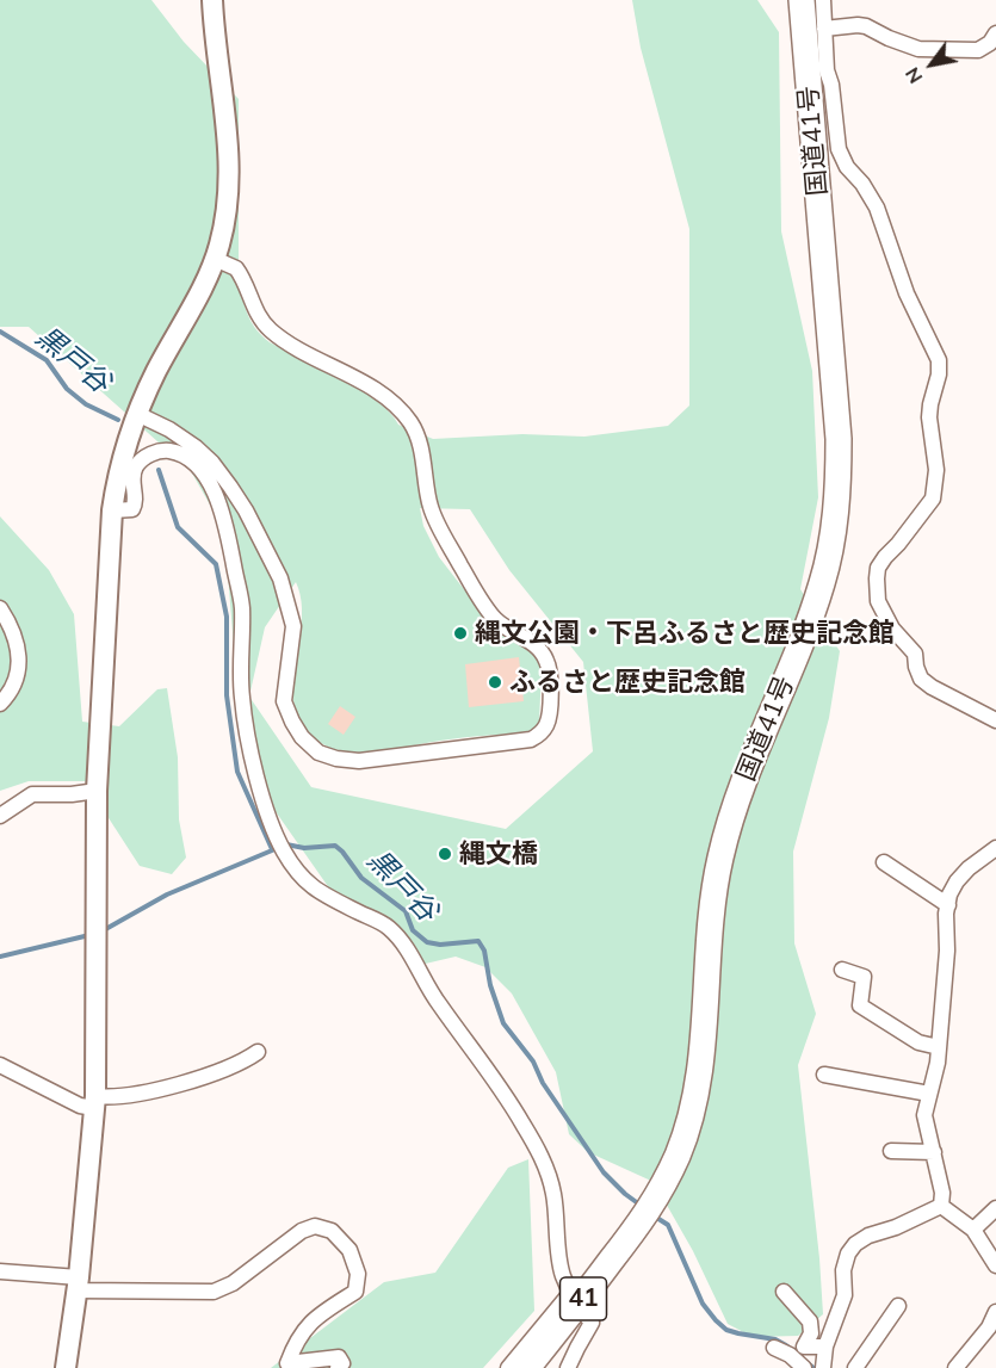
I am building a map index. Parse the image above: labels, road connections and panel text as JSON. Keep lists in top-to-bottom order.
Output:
{
  "streets": {
    "highway": ["国道41号", "41"]
  },
  "water": ["黒戸谷"],
  "places": ["縄文公園・下呂ふるさと歴史記念館", "ふるさと歴史記念館", "縄文橋"],
  "north": "bottom left"
}
